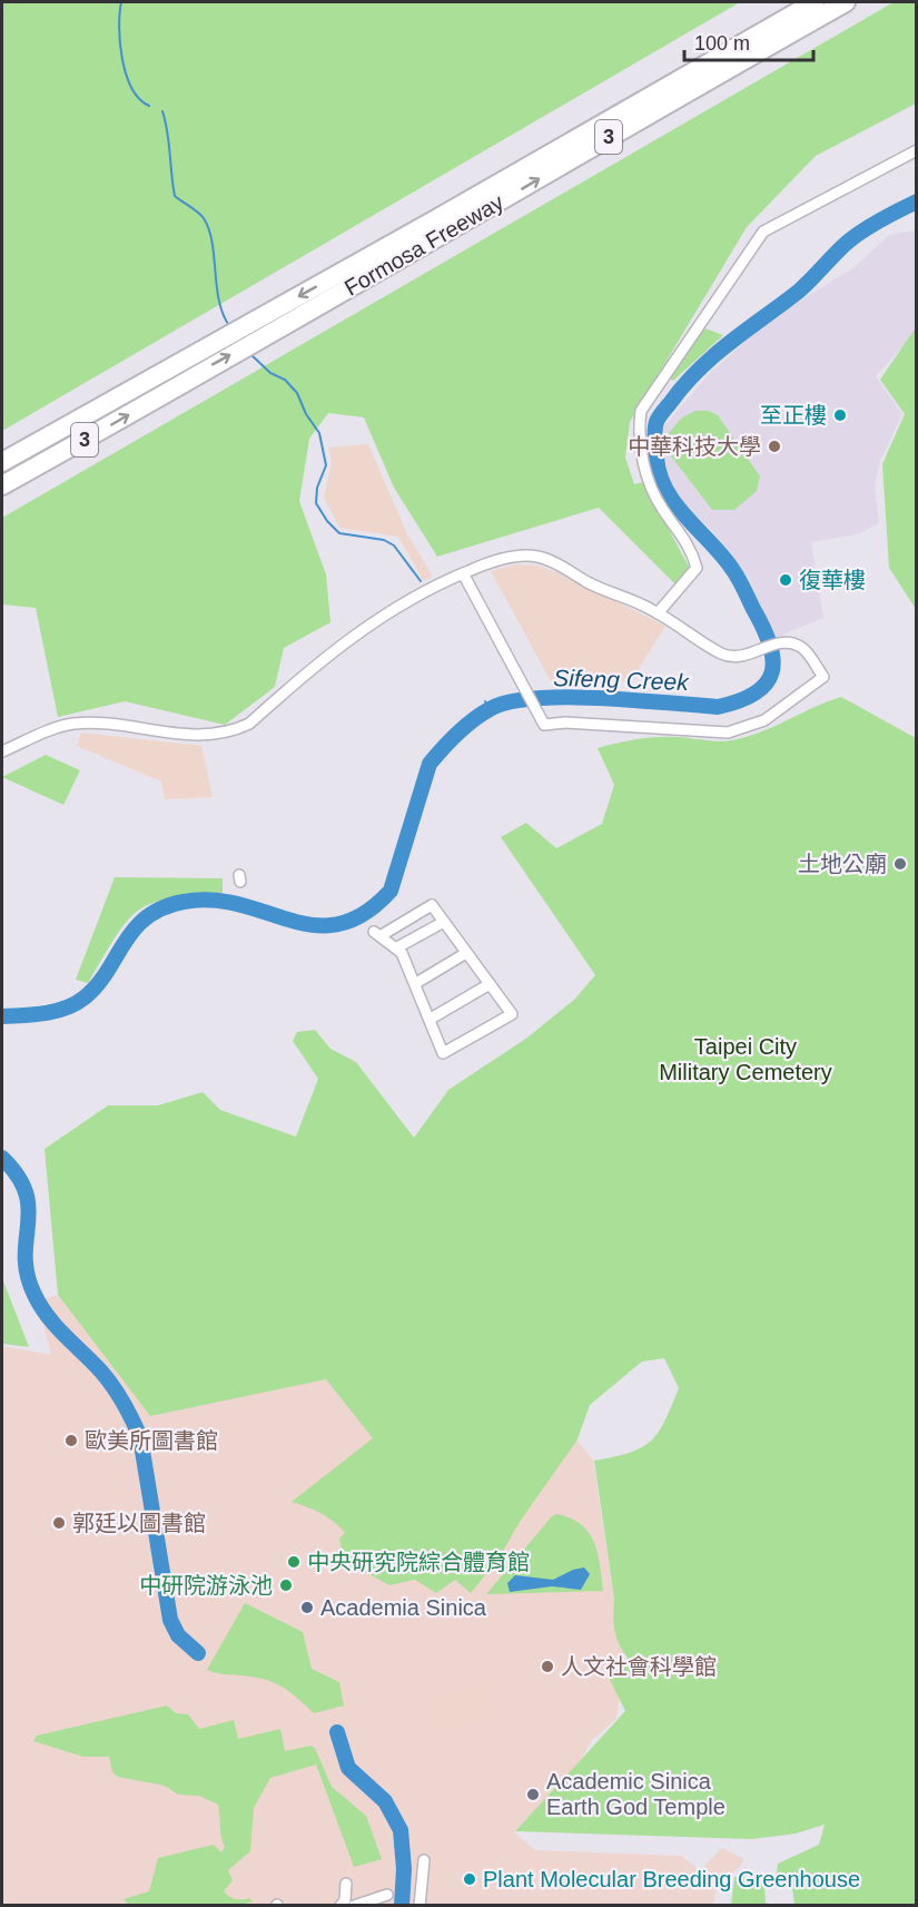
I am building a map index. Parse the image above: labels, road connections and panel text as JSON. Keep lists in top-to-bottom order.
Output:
{
  "streets": {
    "highway": ["3", "Formosa Freeway"]
  },
  "water": ["Sifeng Creek"],
  "parks": ["Taipei City Military Cemetery"],
  "places": [
    "至正樓",
    "中華科技大學",
    "復華樓",
    "土地公廟",
    "歐美所圖書館",
    "郭廷以圖書館",
    "中央研究院綜合體育館",
    "中研院游泳池",
    "Academia Sinica",
    "人文社會科學館",
    "Academic Sinica Earth God Temple",
    "Plant Molecular Breeding Greenhouse"
  ],
  "scale_bar": "100 m"
}
